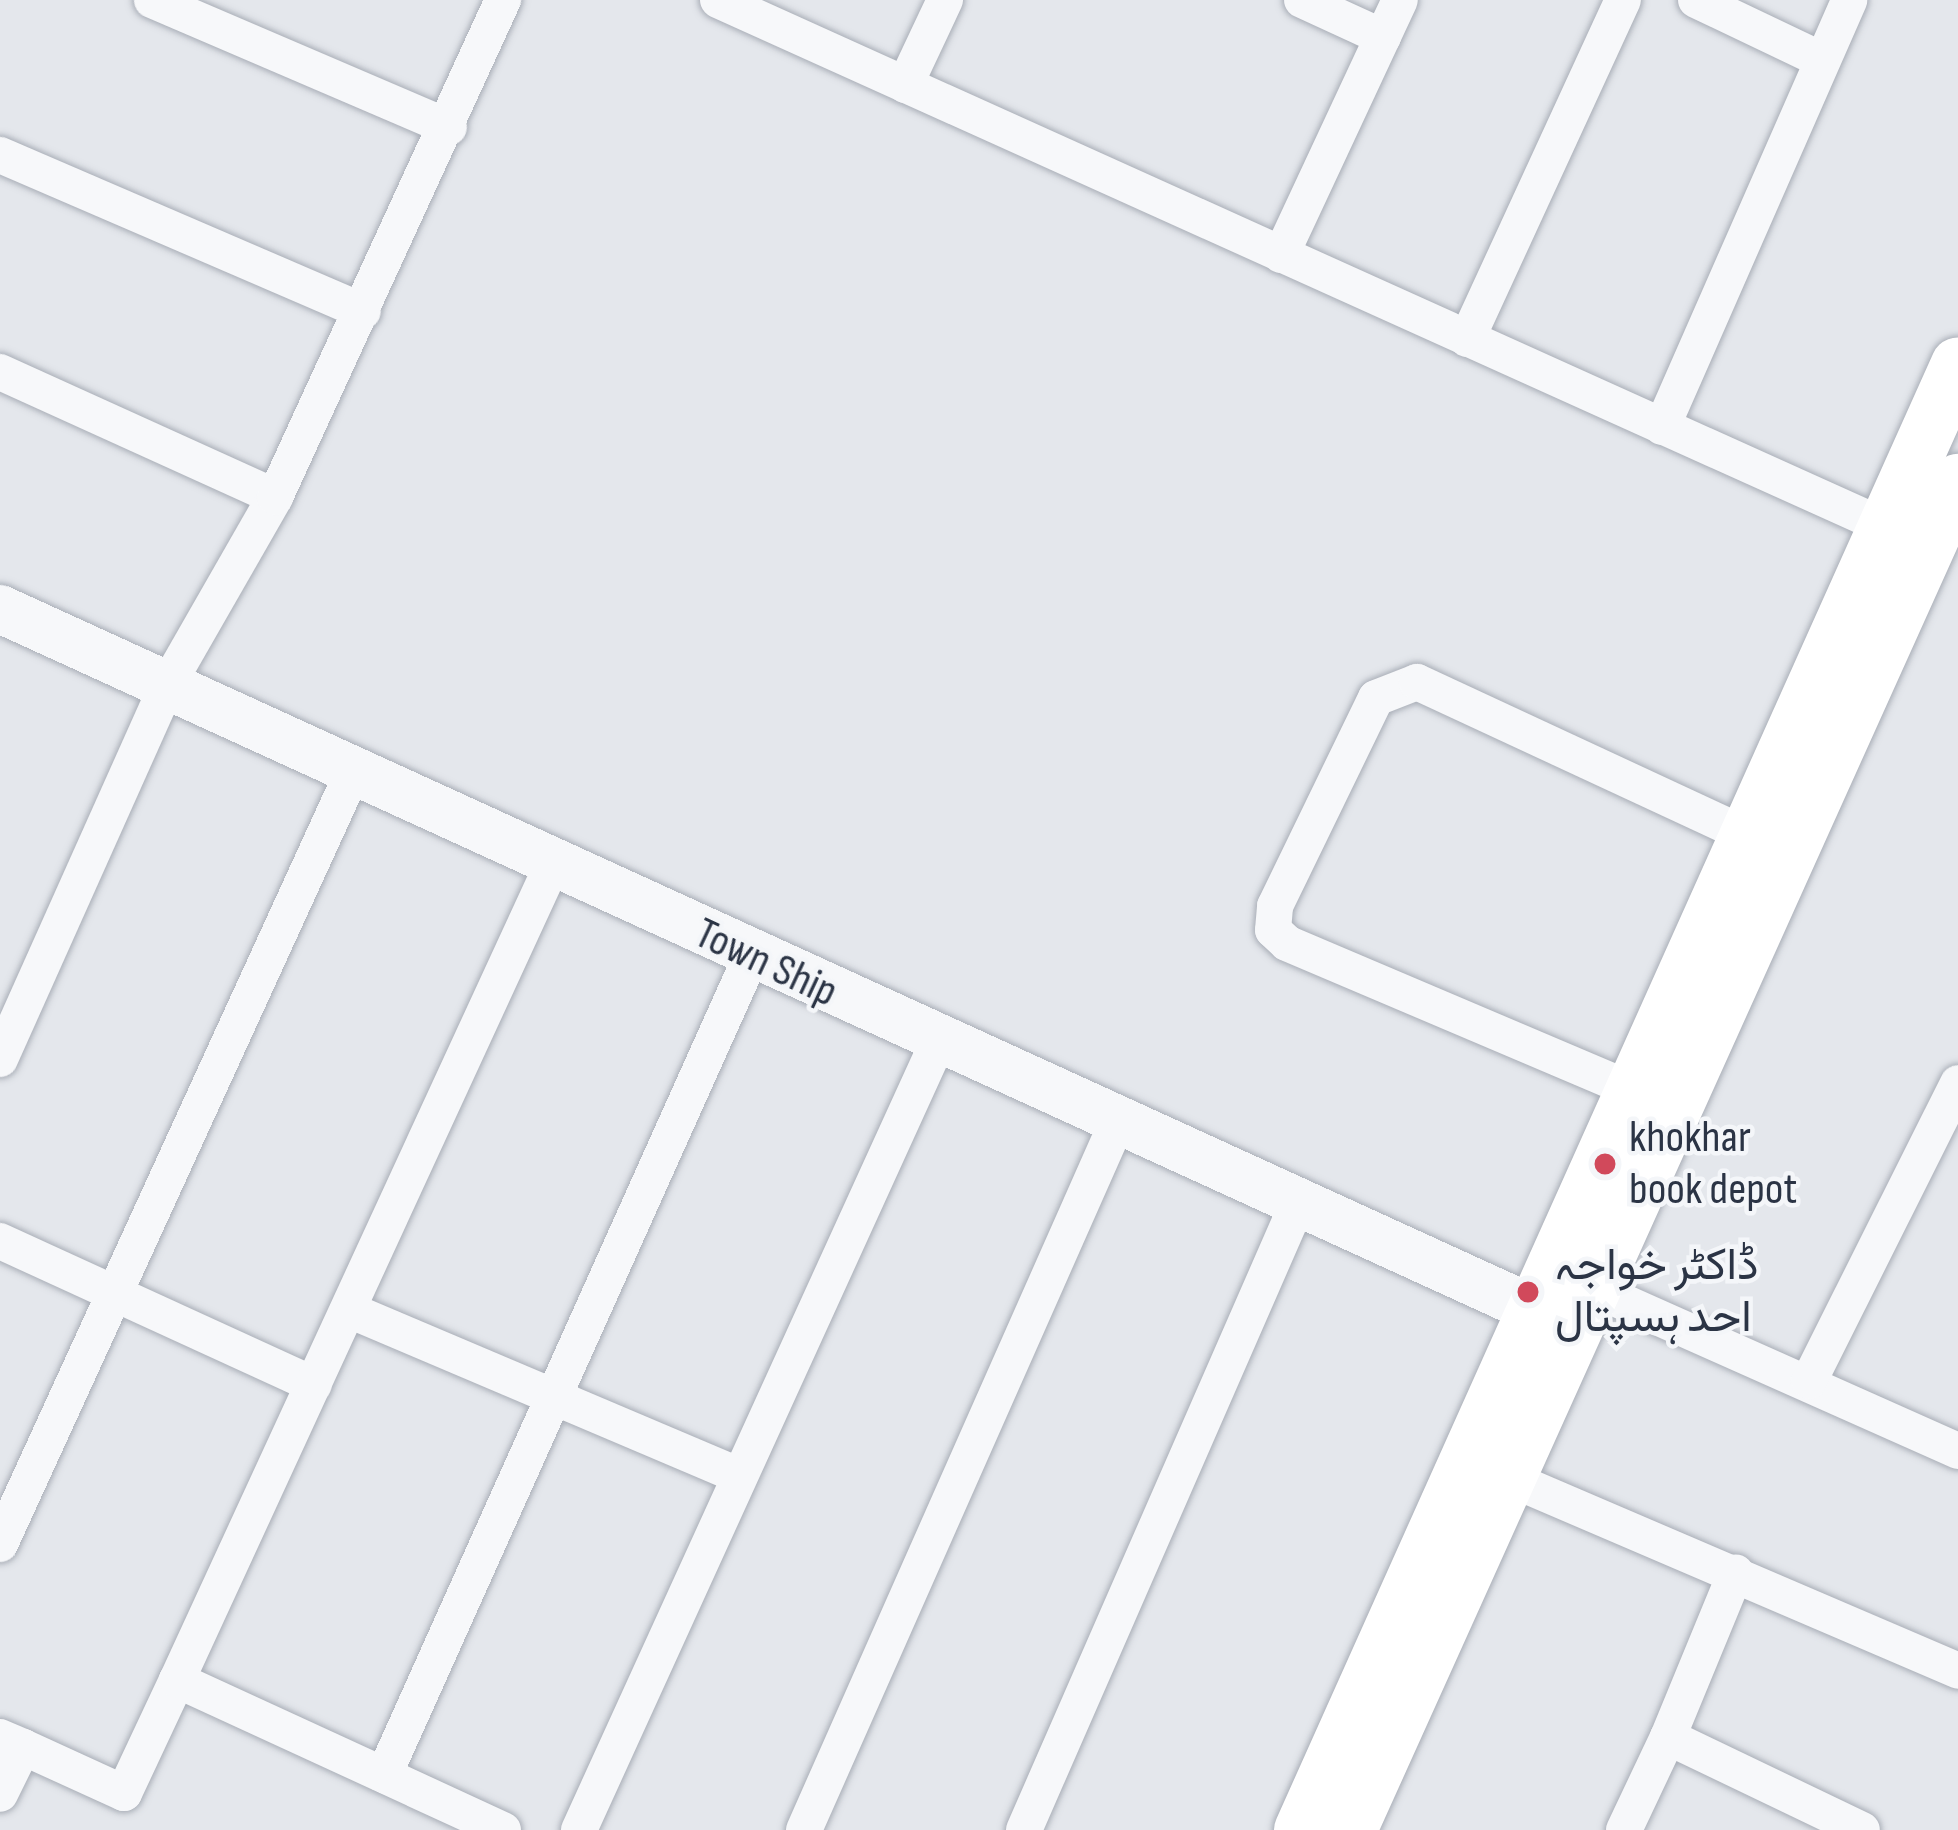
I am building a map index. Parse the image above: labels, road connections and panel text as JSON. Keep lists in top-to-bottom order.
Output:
{
  "streets": {
    "street": ["Town Ship"]
  },
  "places": ["khokhar book depot", "ڈاکٹر خواجہ احد ہسپتال"]
}
